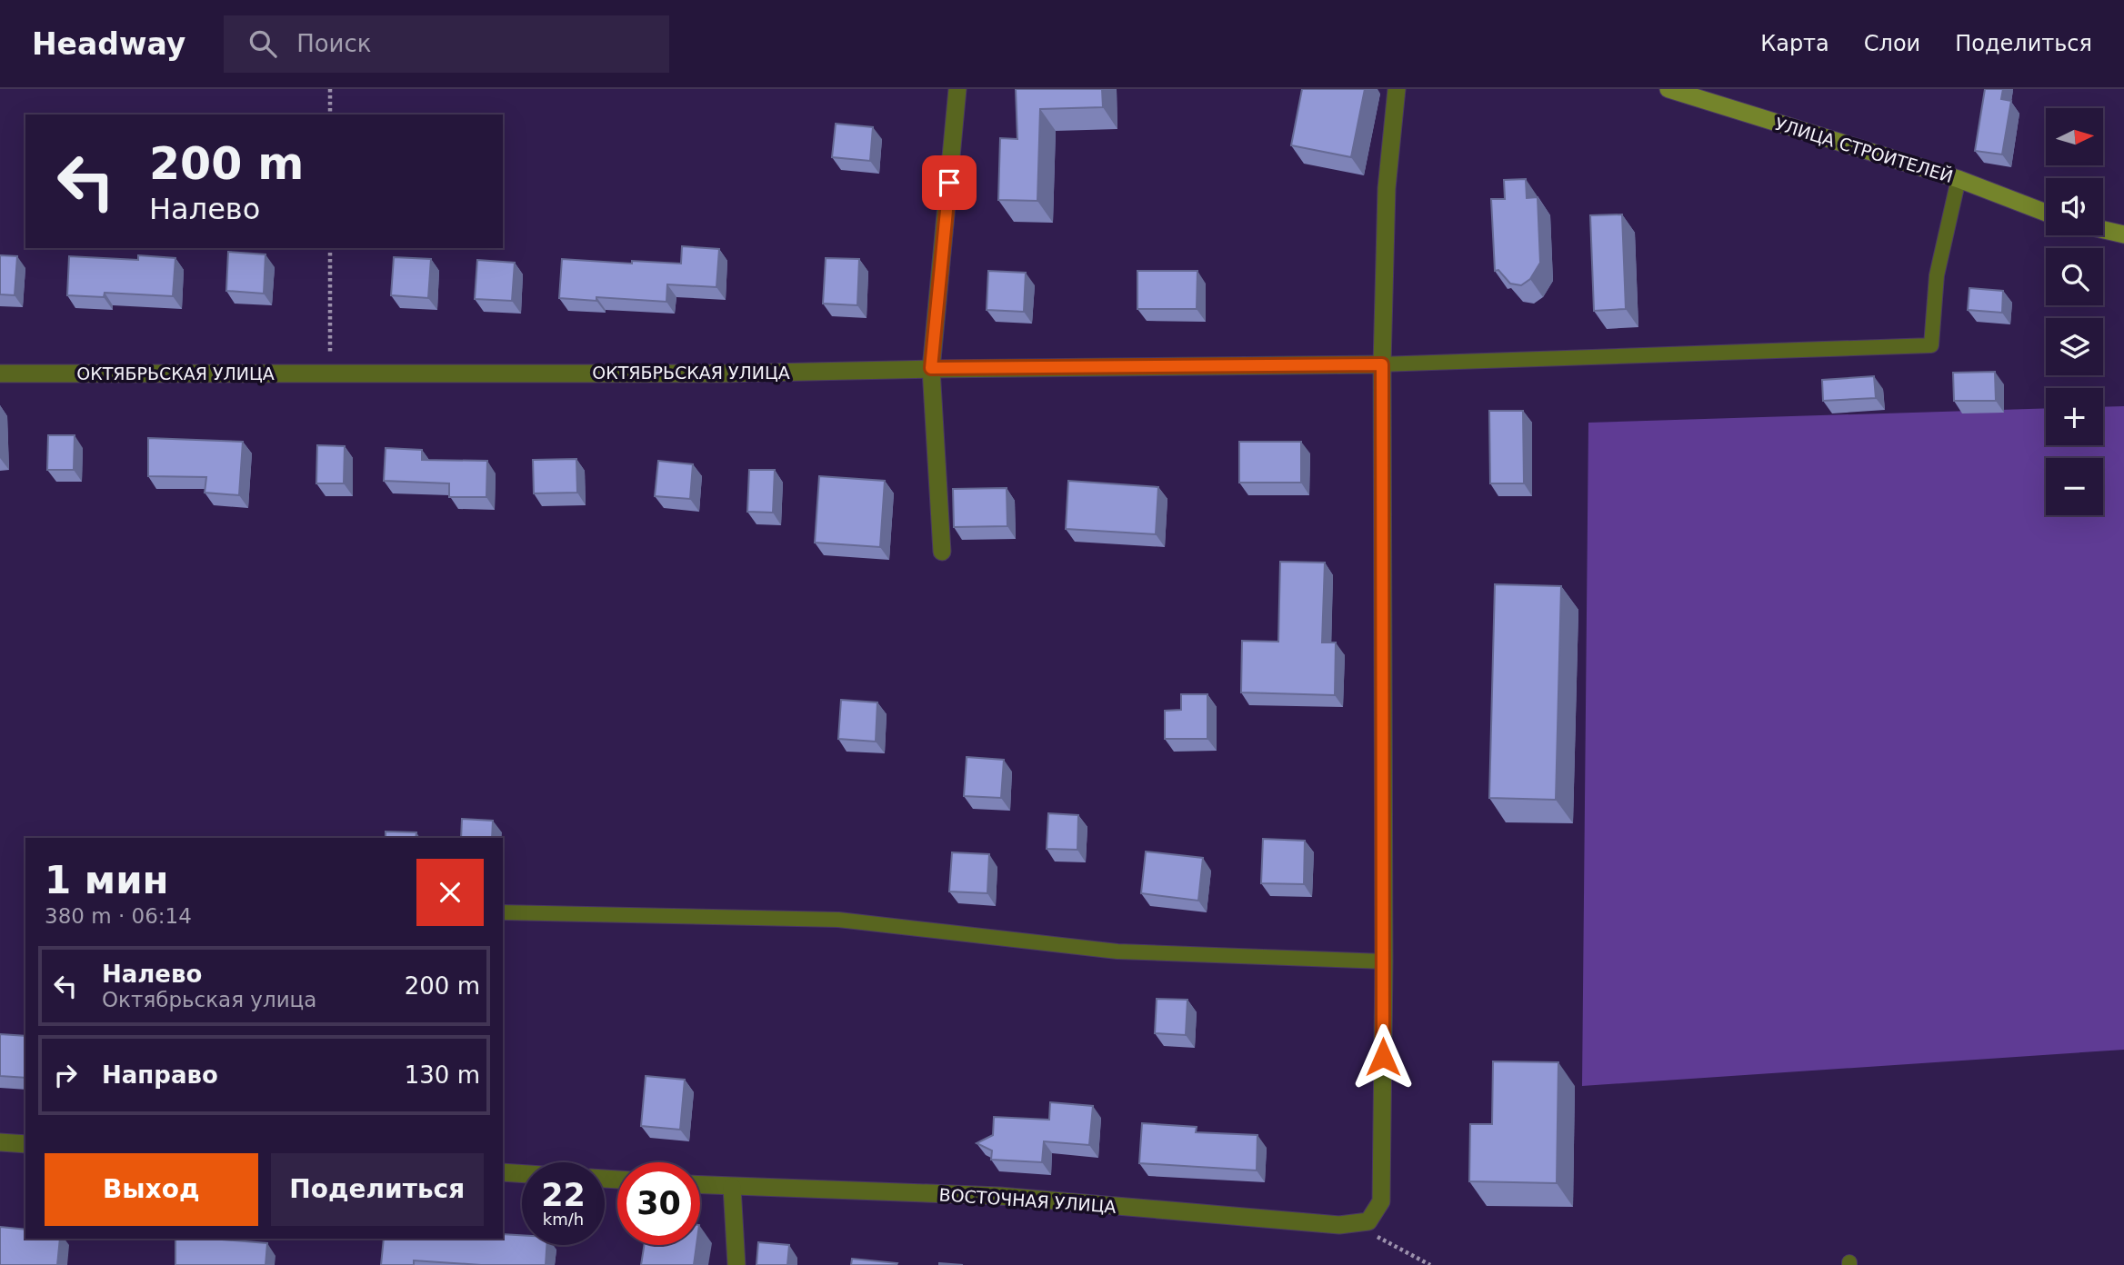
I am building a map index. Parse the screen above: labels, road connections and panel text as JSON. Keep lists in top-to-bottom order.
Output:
{
  "streets": {
    "main road": ["УЛИЦА СТРОИТЕЛЕЙ"],
    "street": ["ОКТЯБРЬСКАЯ УЛИЦА", "ВОСТОЧНАЯ УЛИЦА"]
  },
  "north": "right",
  "page": {
    "header": "Headway",
    "search": "Поиск",
    "nav": ["Карта", "Слои", "Поделиться"],
    "map_buttons": ["+", "−"],
    "turn": ["200 m", "Налево"],
    "heading": ["1 мин", "380 m · 06:14"],
    "list": [
      {
        "name": "Налево",
        "note": "Октябрьская улица",
        "value": "200 m"
      },
      {
        "name": "Направо",
        "value": "130 m"
      }
    ],
    "buttons": ["Выход", "Поделиться"],
    "speed": "22 km/h",
    "limit": "30"
  }
}
